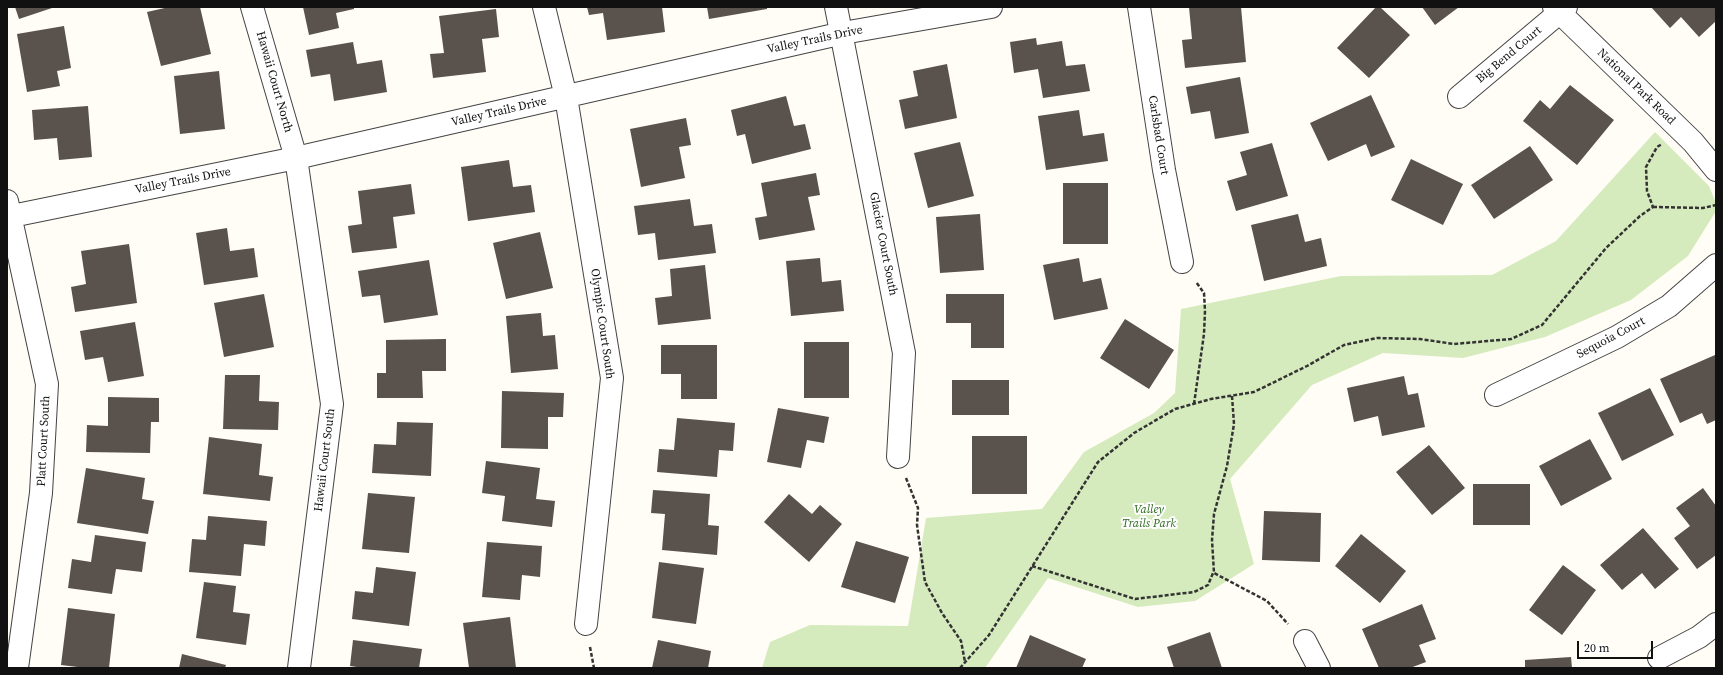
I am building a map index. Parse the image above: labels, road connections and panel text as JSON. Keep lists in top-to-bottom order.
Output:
{
  "streets": {
    "street": [
      "Valley Trails Drive",
      "Big Bend Court",
      "Hawaii Court North",
      "National Park Road",
      "Carlsbad Court",
      "Glacier Court South",
      "Olympic Court South",
      "Sequoia Court",
      "Platt Court South",
      "Hawaii Court South"
    ]
  },
  "crossings": [
    ["Valley Trails Drive", "Hawaii Court North"],
    ["Valley Trails Drive", "Glacier Court South"],
    ["Valley Trails Drive", "Olympic Court South"],
    ["Valley Trails Drive", "Platt Court South"],
    ["Valley Trails Drive", "Hawaii Court South"],
    ["Big Bend Court", "National Park Road"],
    ["Hawaii Court North", "Hawaii Court South"]
  ],
  "parks": ["Valley Trails Park"],
  "scale_bar": "20 m"
}
